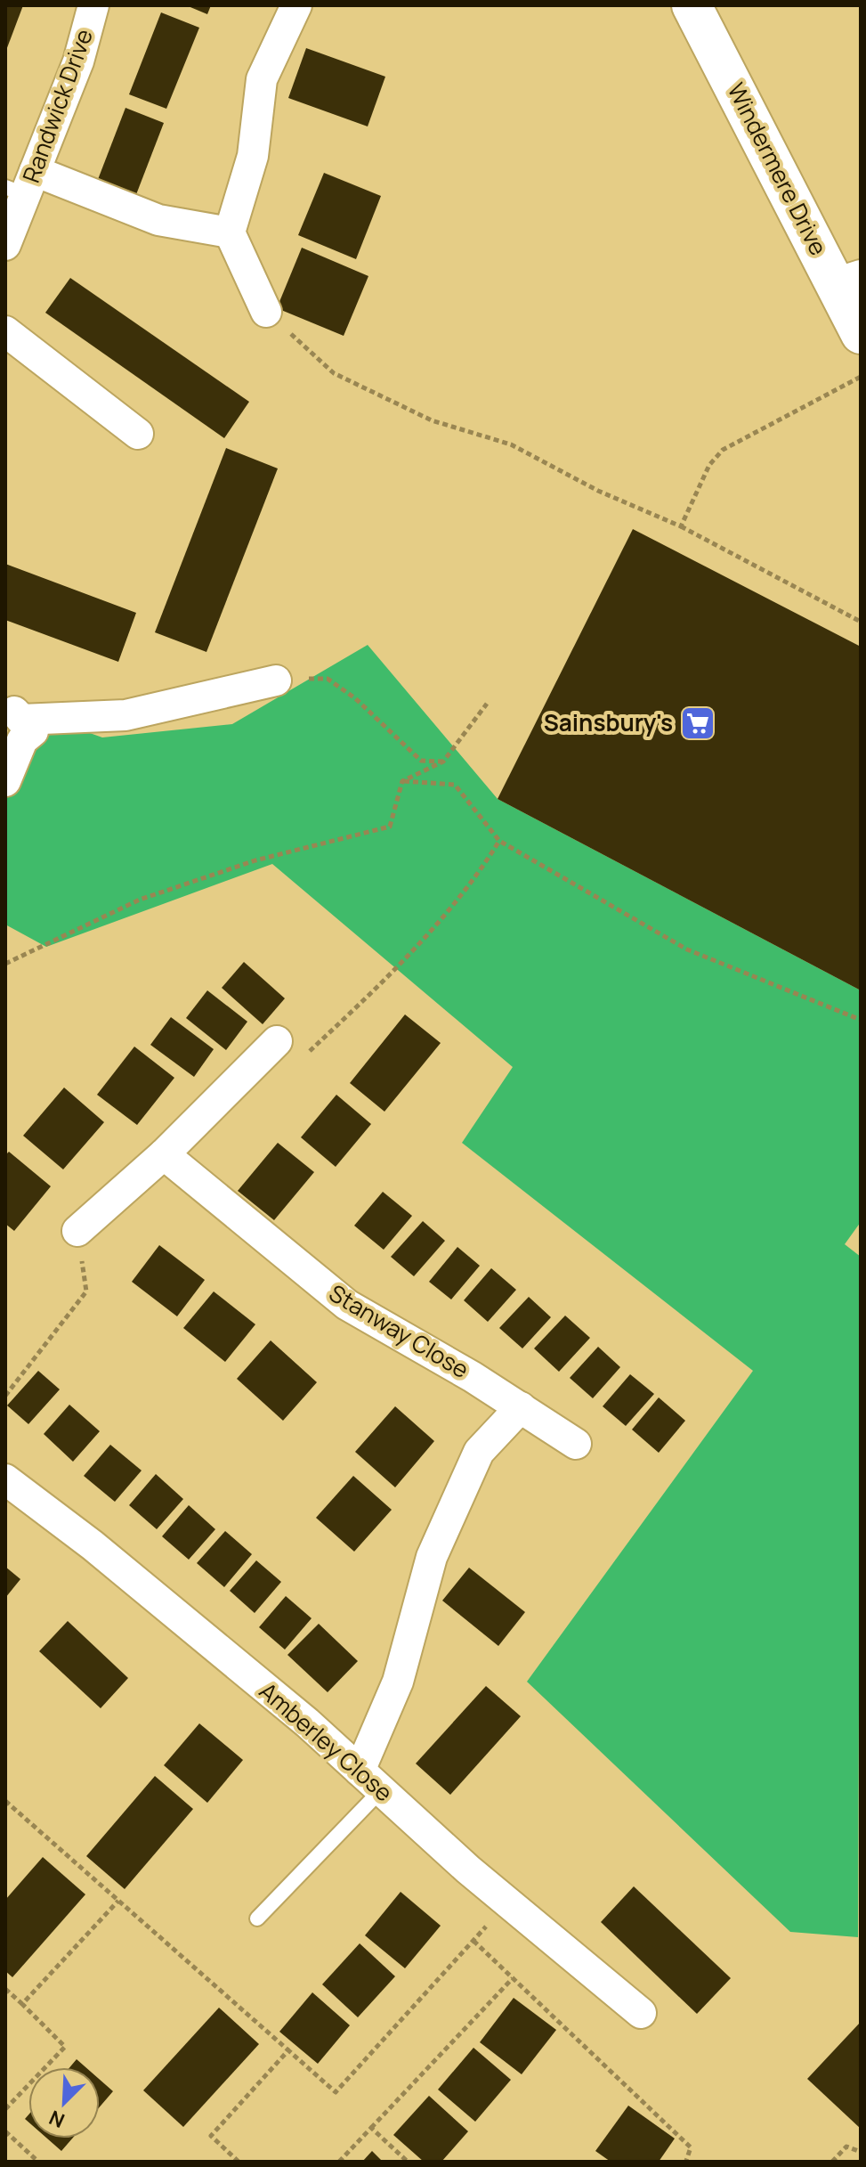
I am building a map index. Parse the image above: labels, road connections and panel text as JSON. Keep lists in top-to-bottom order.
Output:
{
  "streets": {
    "street": [
      "Randwick Drive",
      "Windermere Drive",
      "Stanway Close",
      "Amberley Close"
    ]
  },
  "places": {
    "supermarket": ["Sainsbury's"]
  },
  "north": "bottom left"
}
